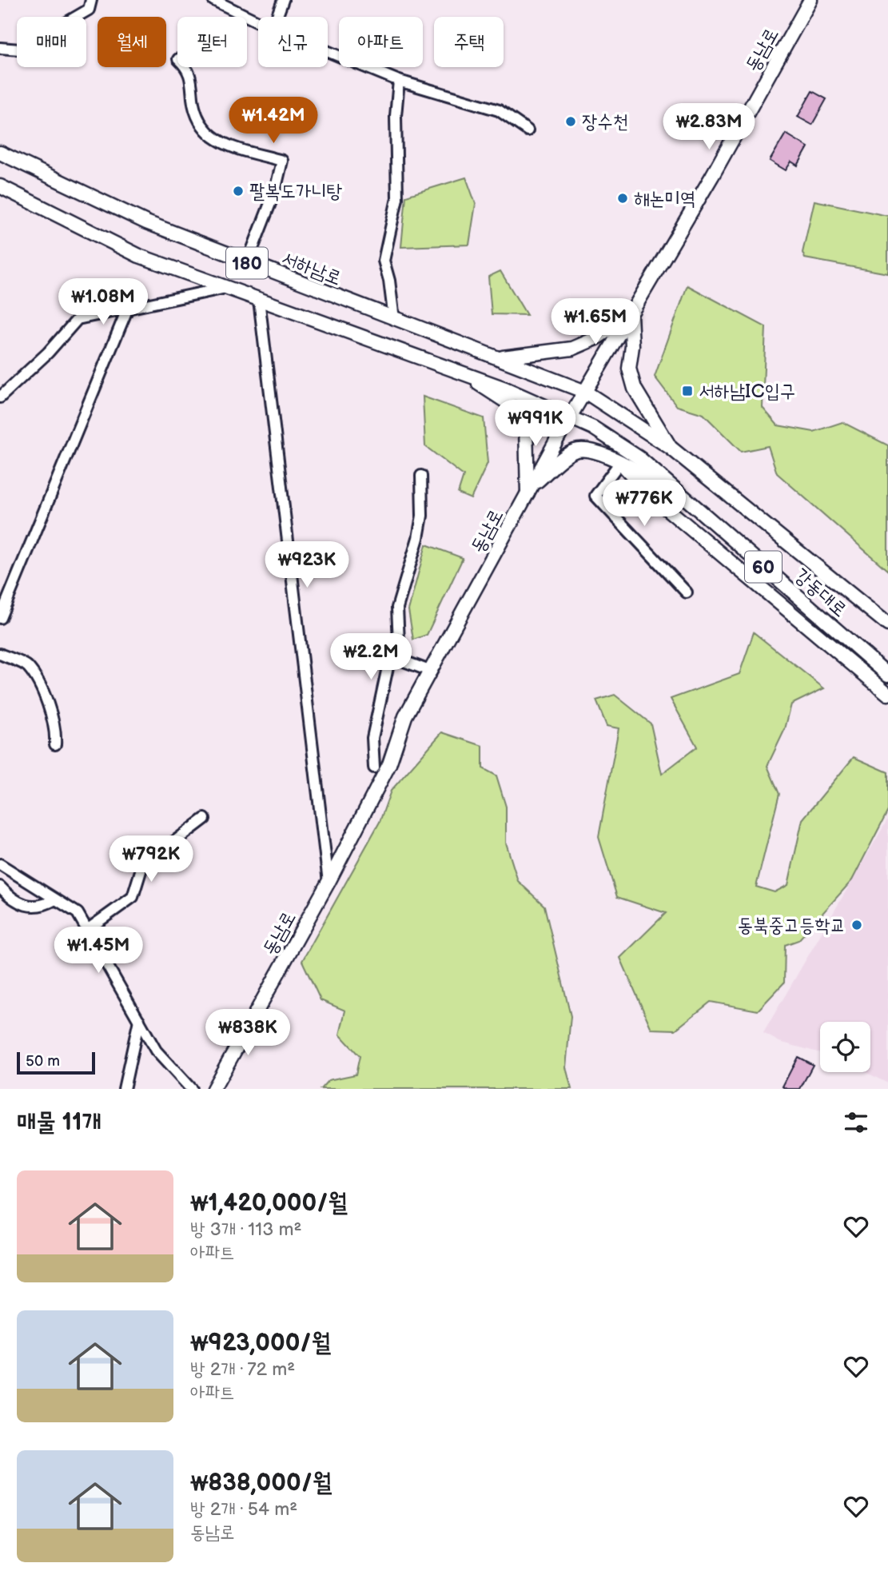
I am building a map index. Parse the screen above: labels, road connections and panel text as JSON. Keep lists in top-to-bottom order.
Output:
{
  "streets": {
    "main road": [
      "동남로",
      "180",
      "서하남로",
      "60",
      "강동대로"
    ]
  },
  "crossings": [
    ["동남로", "180"],
    ["동남로", "서하남로"],
    ["동남로", "강동대로"],
    ["180", "강동대로"],
    ["서하남로", "강동대로"]
  ],
  "places": {
    "other": [
      "장수천",
      "팔복도가니탕",
      "해논미역",
      "동북중고등학교"
    ],
    "transit": ["서하남IC입구"]
  },
  "scale_bar": "50 m",
  "page": {
    "chip": [
      "매매",
      "월세",
      "필터",
      "신규",
      "아파트",
      "주택"
    ],
    "price": [
      "₩1.42M",
      "₩2.83M",
      "₩1.08M",
      "₩1.65M",
      "₩991K",
      "₩776K",
      "₩923K",
      "₩2.2M",
      "₩792K",
      "₩1.45M",
      "₩838K"
    ],
    "scale": "50 m",
    "heading": "매물 11개",
    "list": [
      {
        "name": "₩1,420,000/월",
        "note": "방 3개 · 113 m² · 아파트"
      },
      {
        "name": "₩923,000/월",
        "note": "방 2개 · 72 m² · 아파트"
      },
      {
        "name": "₩838,000/월",
        "note": "방 2개 · 54 m² · 동남로"
      }
    ]
  }
}
